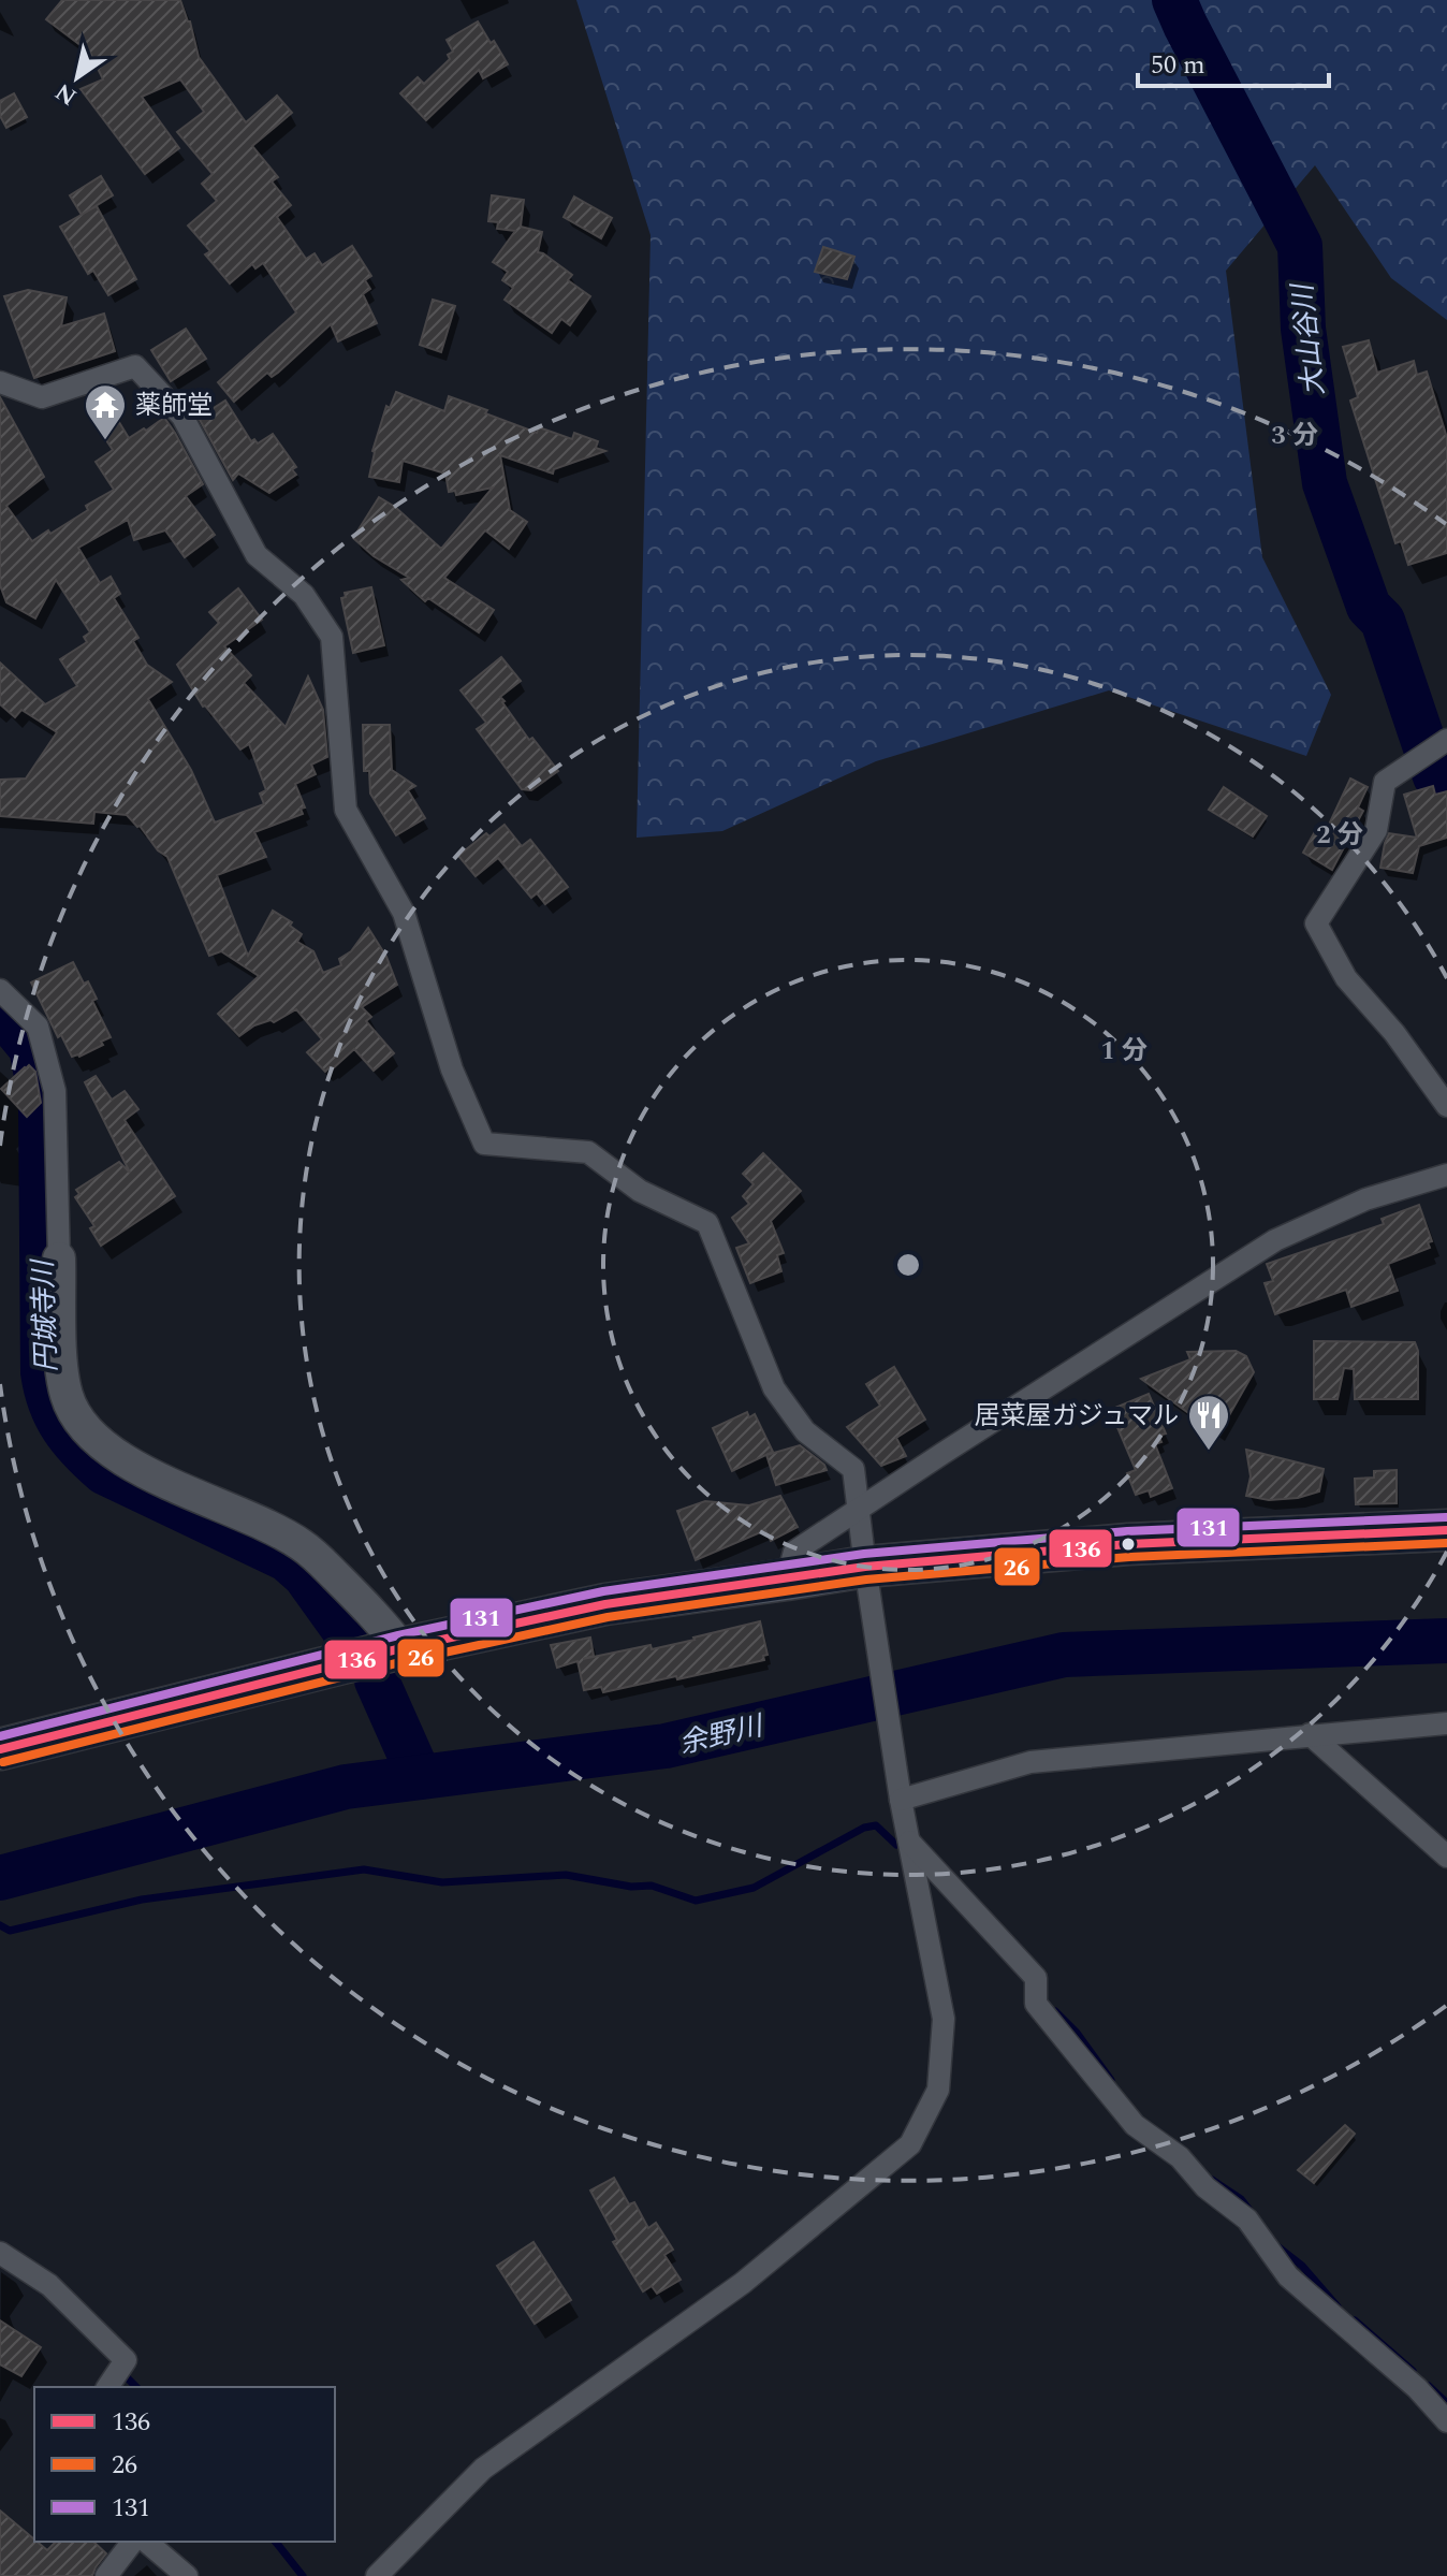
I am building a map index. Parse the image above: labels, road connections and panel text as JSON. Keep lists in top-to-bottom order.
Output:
{
  "water": ["大山谷川", "円城寺川", "余野川"],
  "places": {
    "temple": ["薬師堂"],
    "restaurant": ["居菜屋ガジュマル"]
  },
  "lines": ["transit line 131", "transit line 136", "transit line 26"],
  "legend": ["136", "26", "131"],
  "scale_bar": "50 m",
  "north": "bottom left",
  "rings": ["3 分", "2 分", "1 分"]
}
